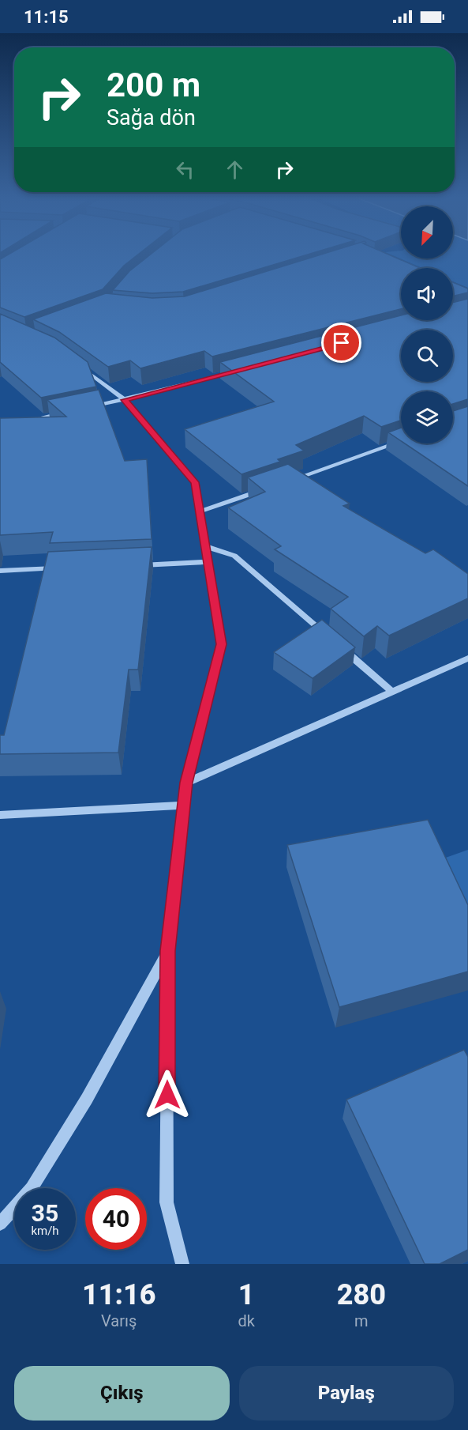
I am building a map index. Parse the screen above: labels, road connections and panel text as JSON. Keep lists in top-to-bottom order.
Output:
{
  "north": "bottom left",
  "page": {
    "status": "11:15",
    "turn": ["200 m", "Sağa dön"],
    "speed": "35 km/h",
    "limit": "40",
    "eta": [
      "11:16",
      "Varış",
      "1",
      "dk",
      "280",
      "m"
    ],
    "buttons": ["Çıkış", "Paylaş"]
  }
}
